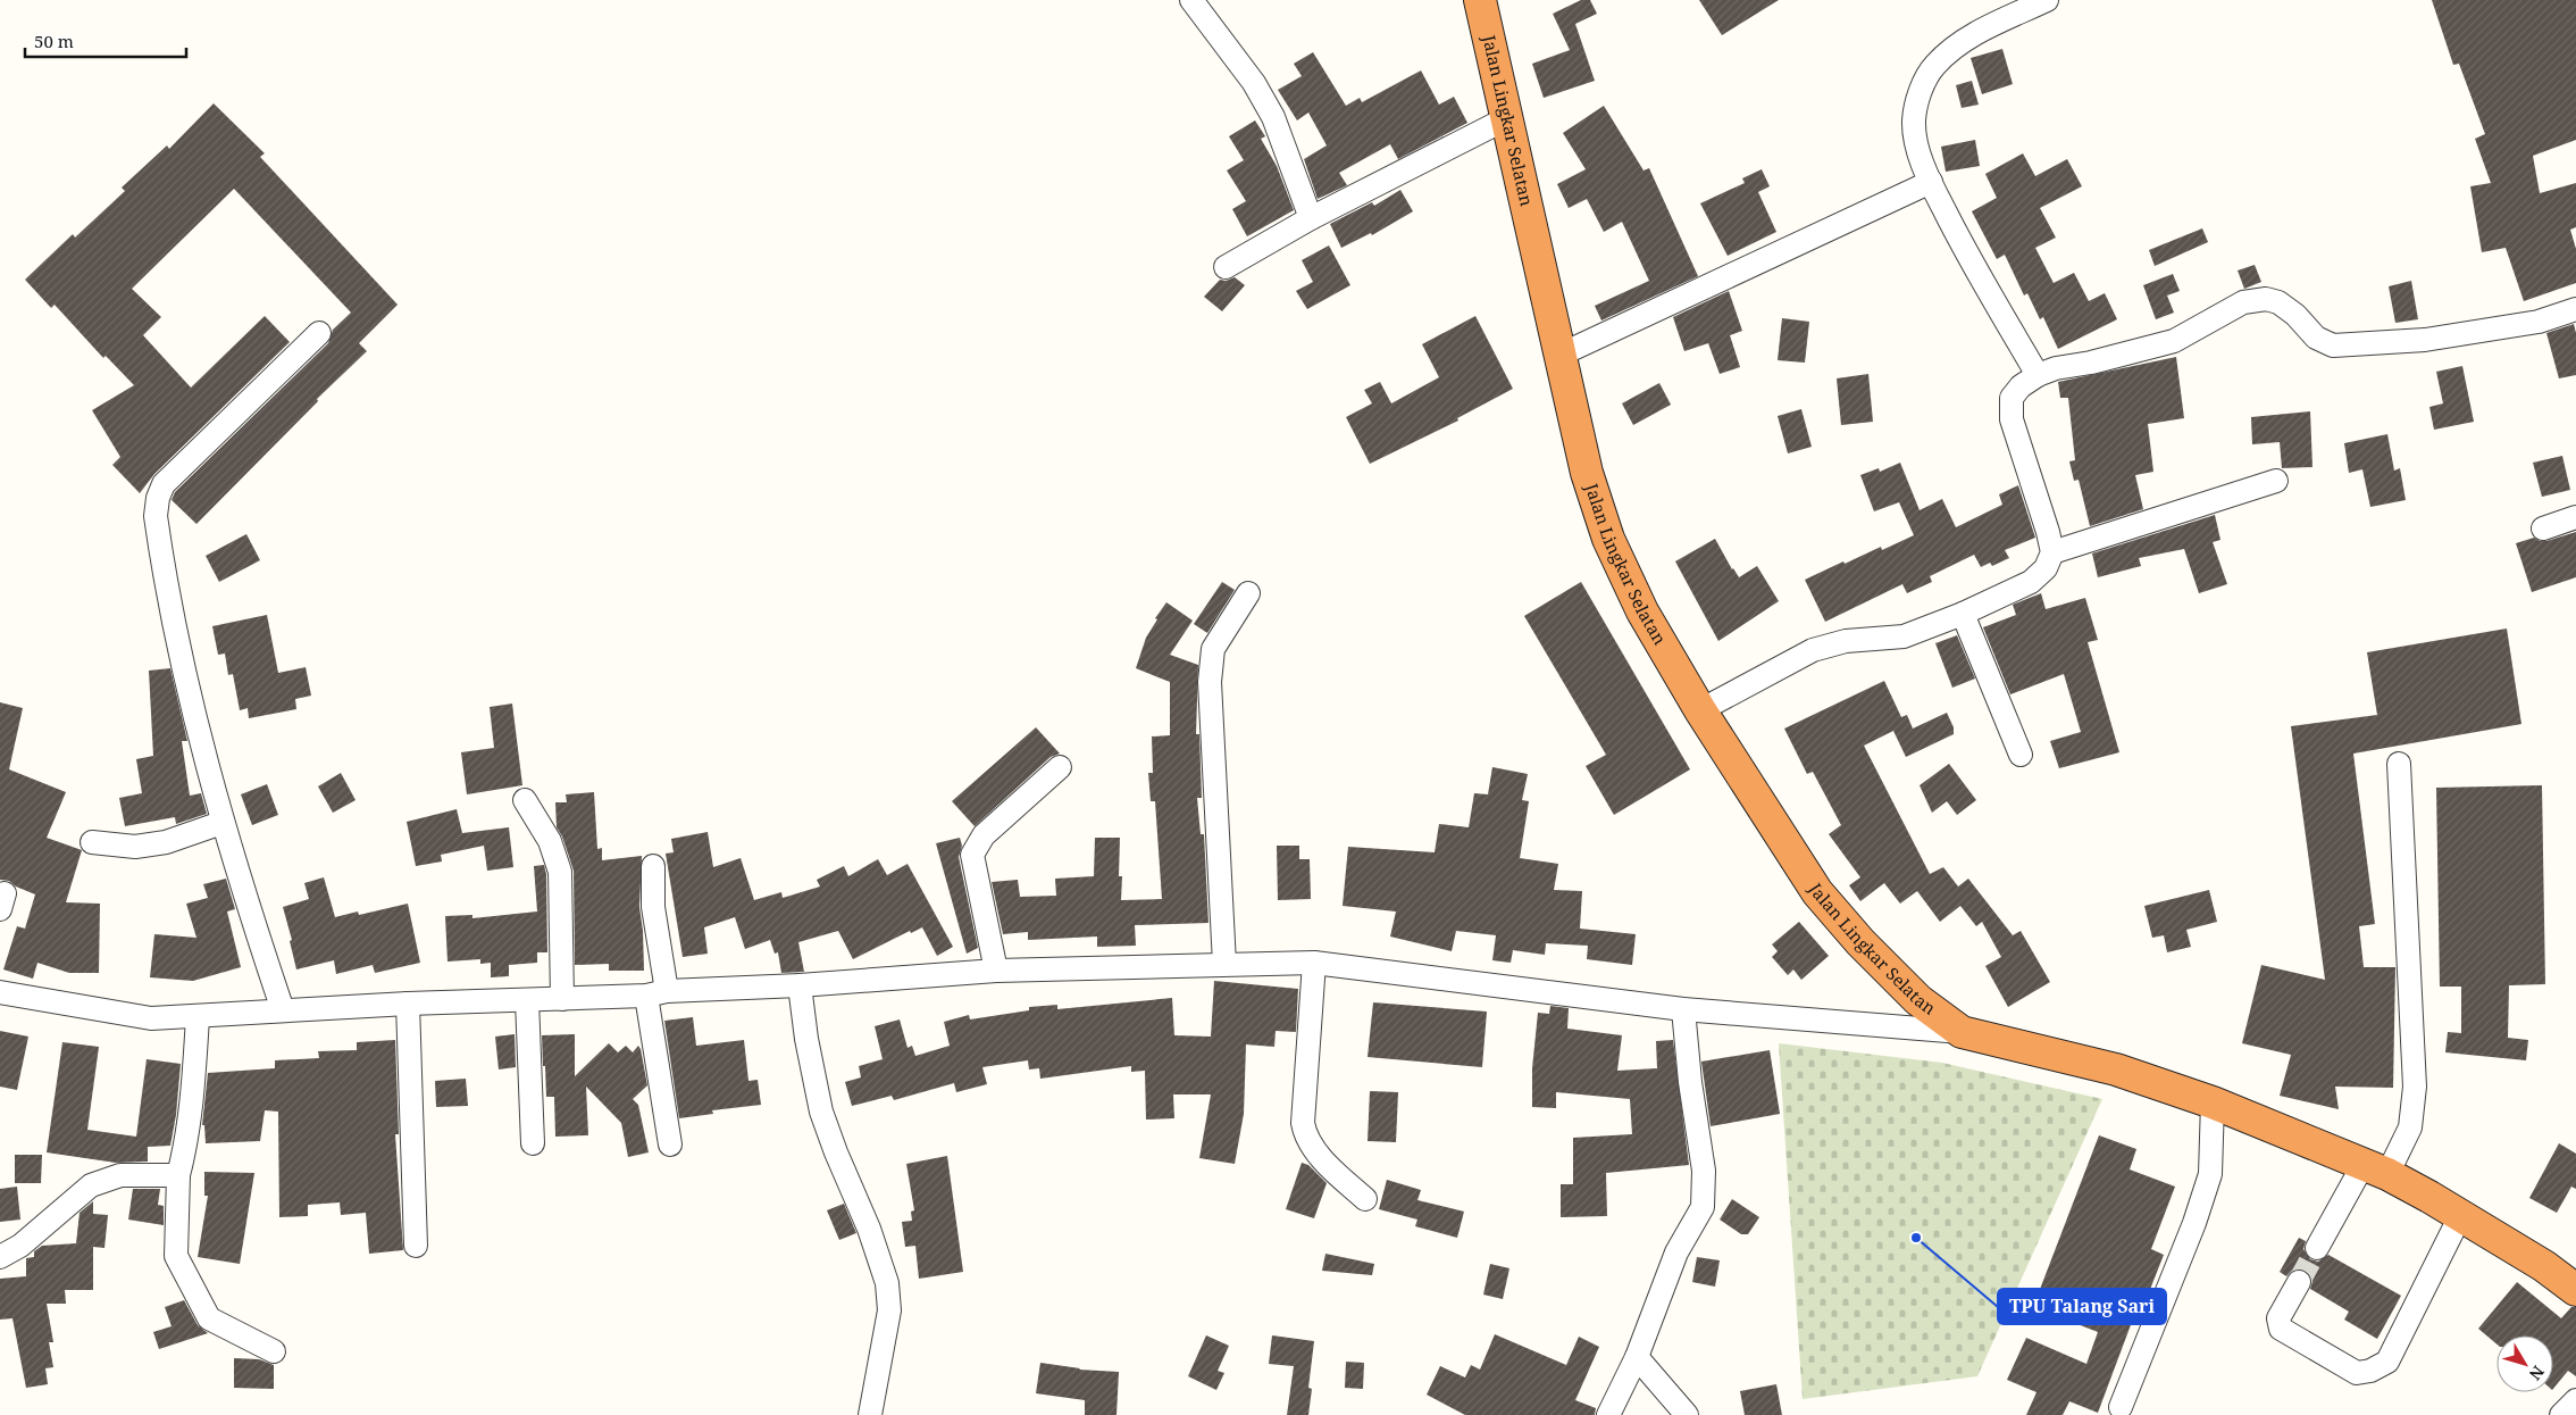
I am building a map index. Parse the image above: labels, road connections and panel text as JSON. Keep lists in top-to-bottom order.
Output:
{
  "streets": {
    "highway": ["Jalan Lingkar Selatan"]
  },
  "places": ["TPU Talang Sari"],
  "scale_bar": "50 m",
  "north": "bottom right"
}
